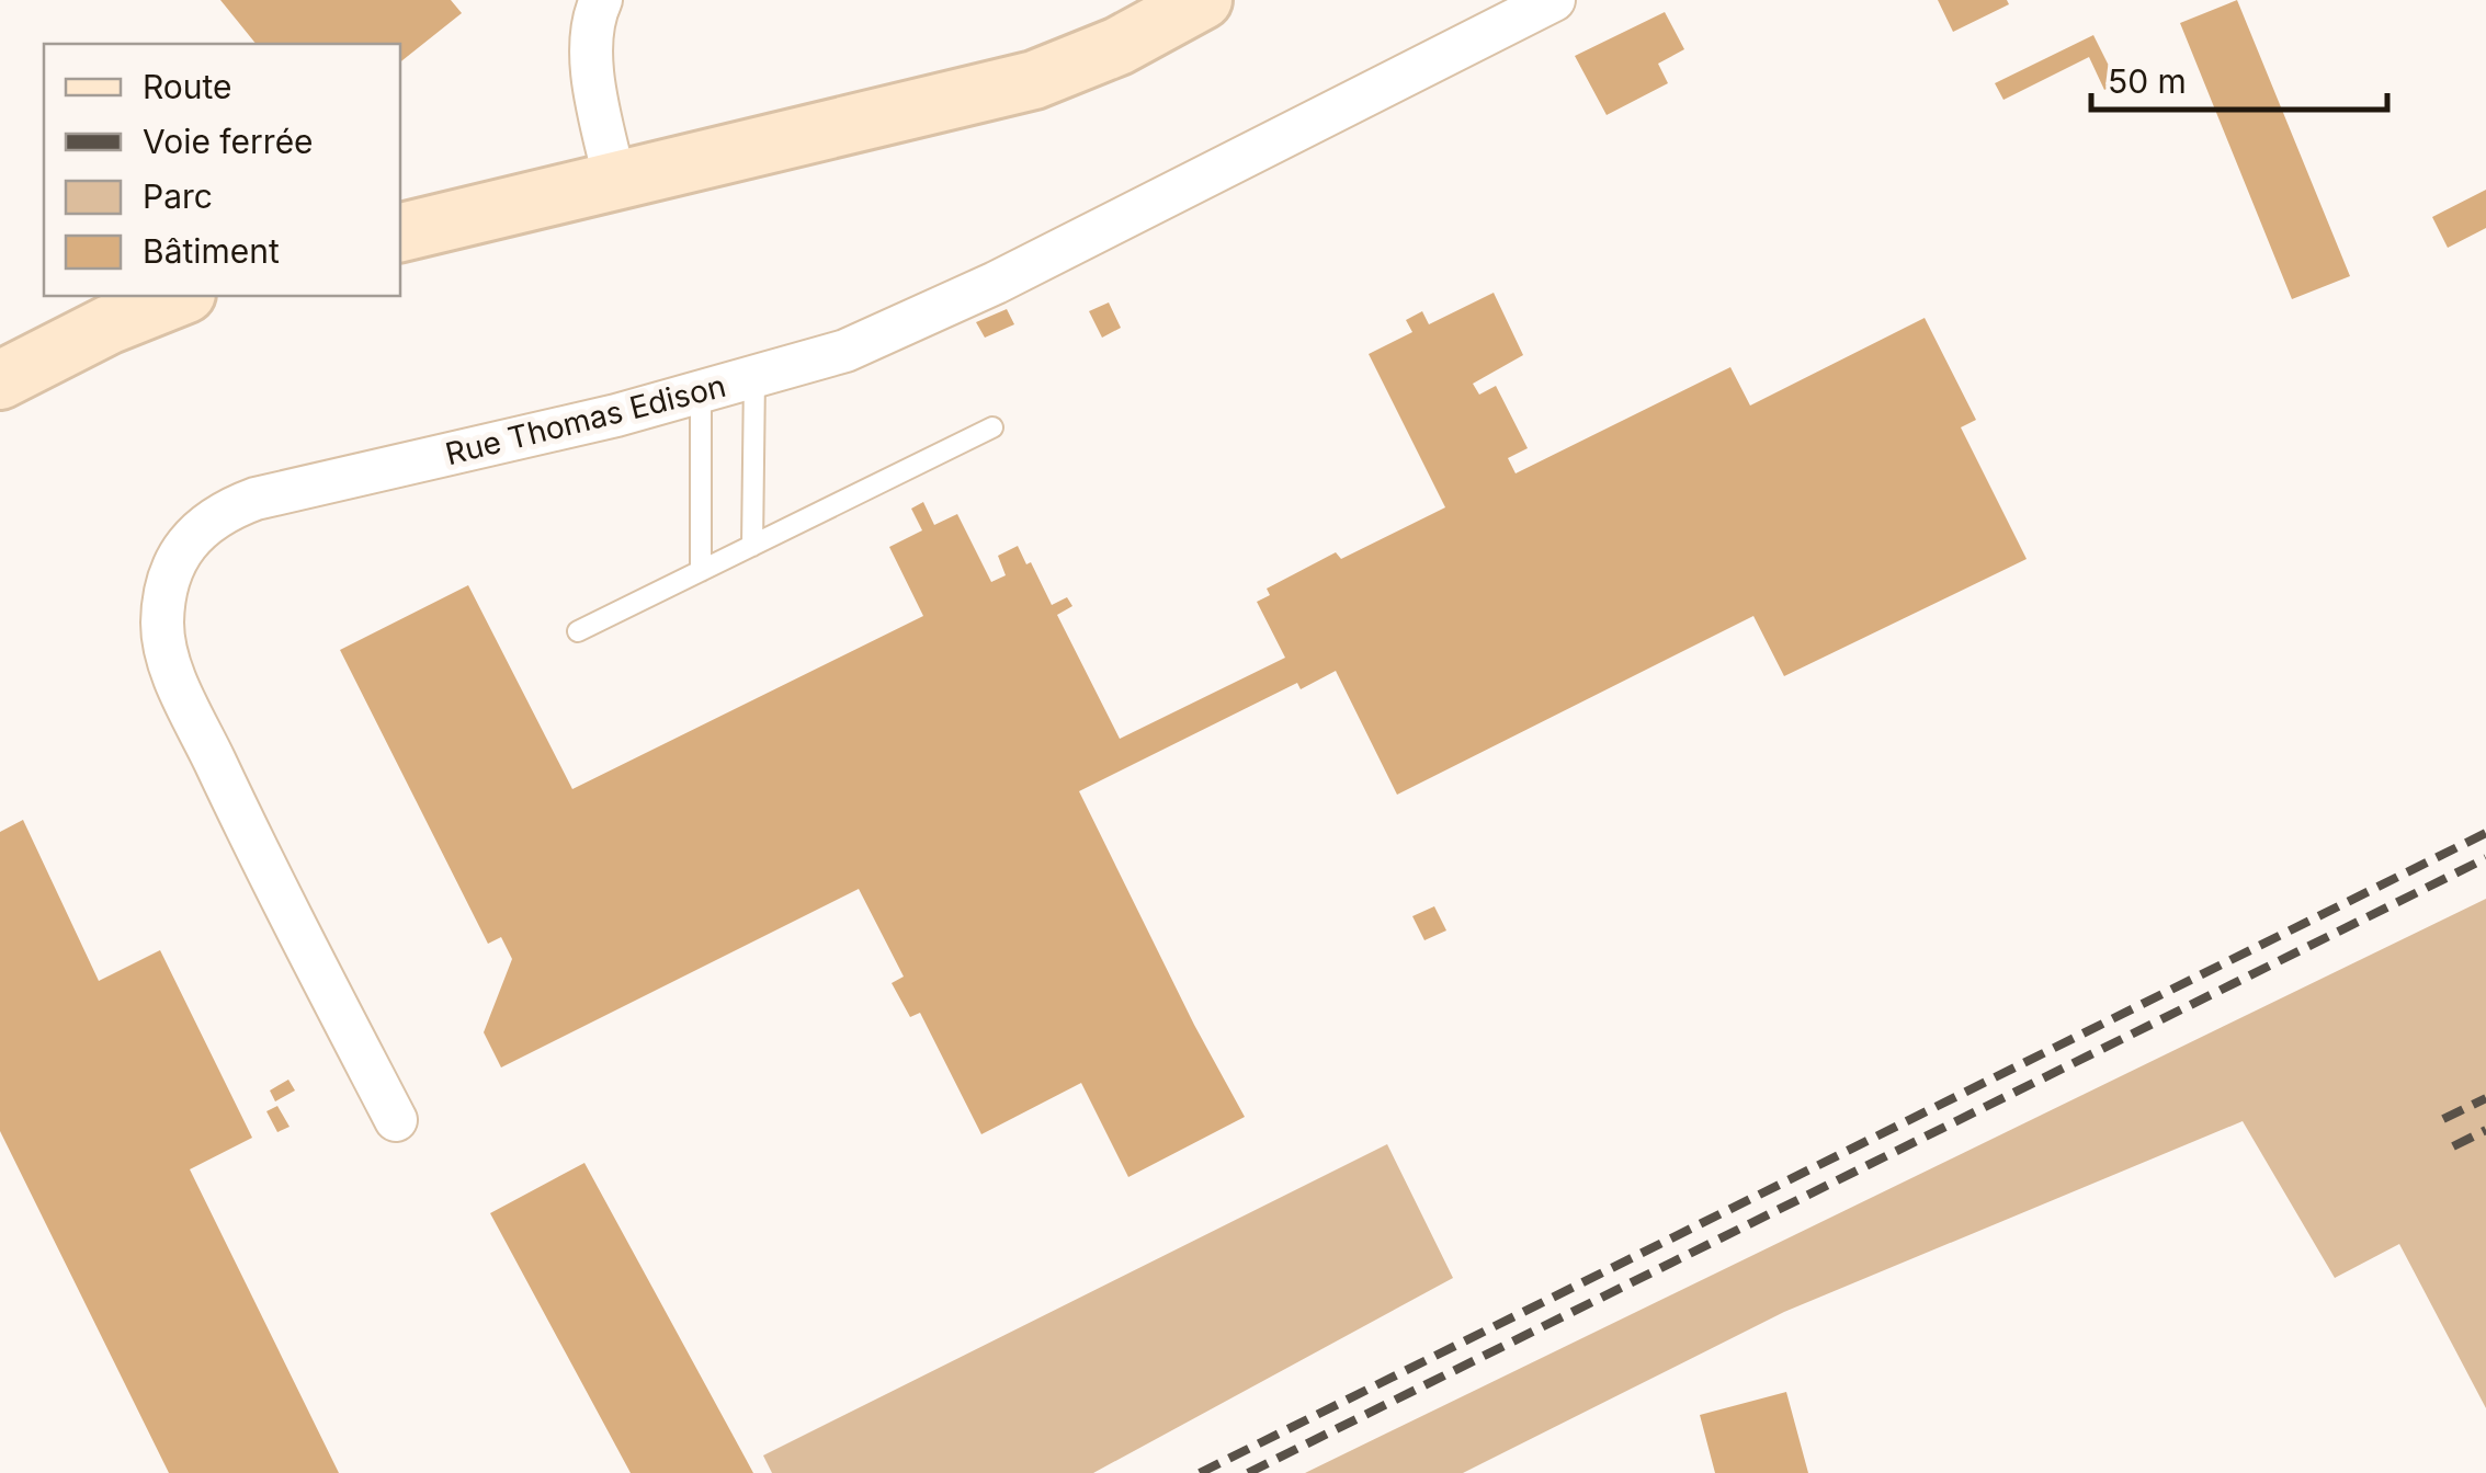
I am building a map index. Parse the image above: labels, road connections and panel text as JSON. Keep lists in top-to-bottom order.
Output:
{
  "streets": {
    "street": ["Rue Thomas Edison"]
  },
  "legend": [
    "Route",
    "Voie ferrée",
    "Parc",
    "Bâtiment"
  ],
  "scale_bar": "50 m"
}
